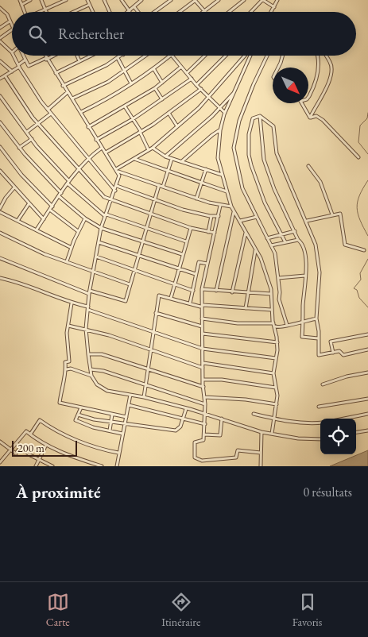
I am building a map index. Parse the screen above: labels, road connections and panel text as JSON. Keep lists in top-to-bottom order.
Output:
{
  "scale_bar": "200 m",
  "north": "bottom right",
  "page": {
    "search": "Rechercher",
    "scale": "200 m",
    "heading": ["À proximité", "0 résultats"],
    "nav": ["Carte", "Itinéraire", "Favoris"]
  }
}
